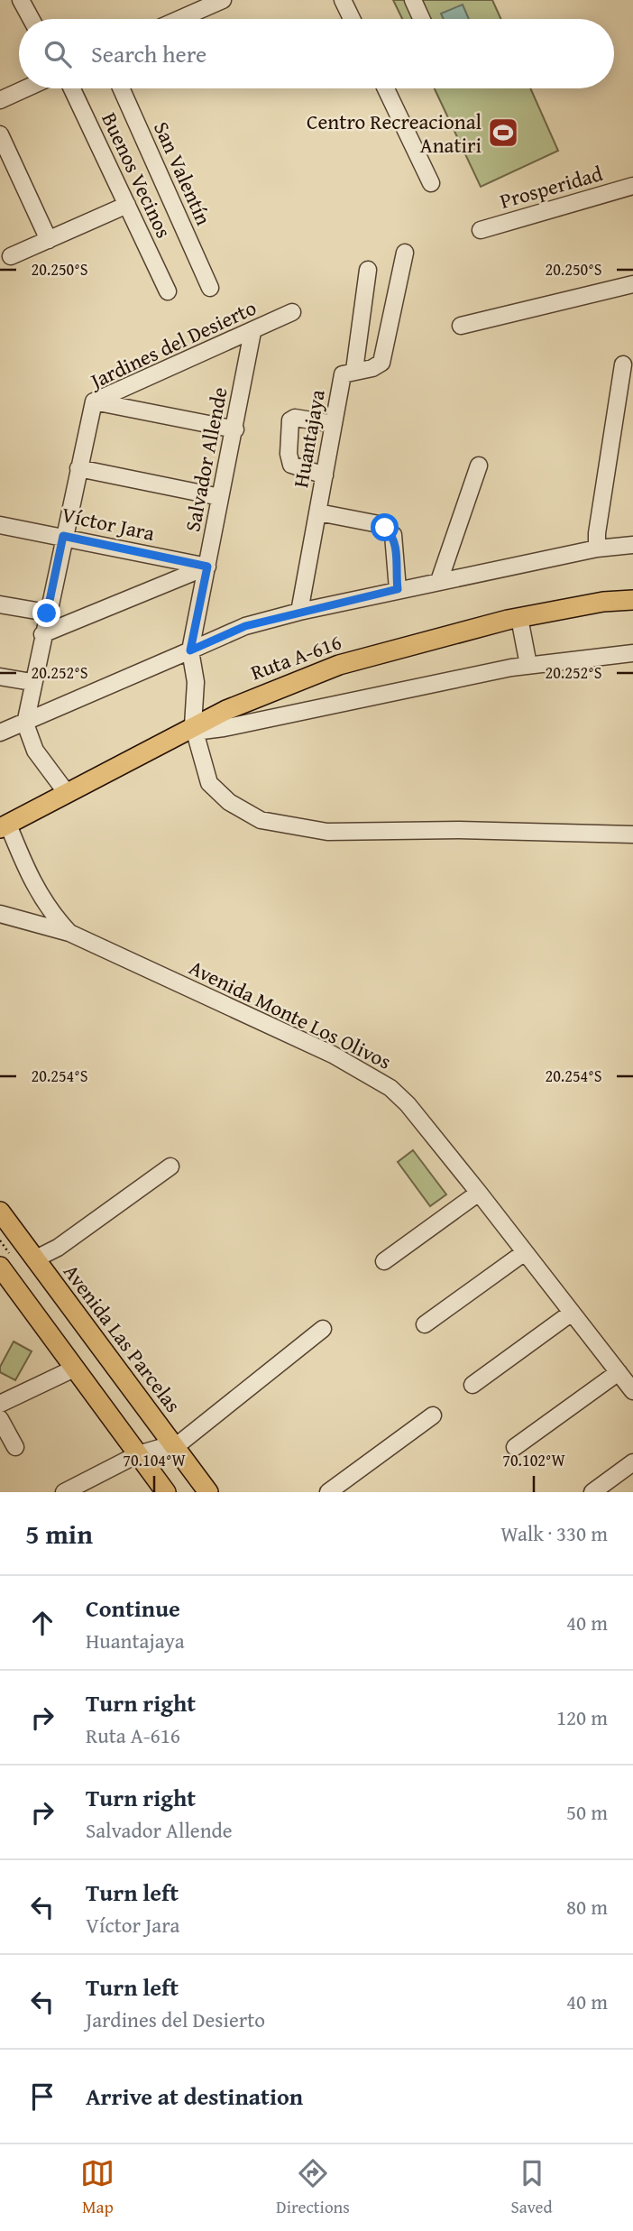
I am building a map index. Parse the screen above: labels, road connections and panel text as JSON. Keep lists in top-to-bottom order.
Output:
{
  "streets": {
    "main road": ["Ruta A-616", "Avenida Las Parcelas"],
    "street": [
      "San Valentín",
      "Buenos Vecinos",
      "Prosperidad",
      "Jardines del Desierto",
      "Huantajaya",
      "Salvador Allende",
      "Víctor Jara",
      "Avenida Monte Los Olivos"
    ]
  },
  "crossings": [
    ["Jardines del Desierto", "Salvador Allende"],
    ["Jardines del Desierto", "Víctor Jara"],
    ["Huantajaya", "Ruta A-616"],
    ["Salvador Allende", "Víctor Jara"],
    ["Salvador Allende", "Ruta A-616"],
    ["Ruta A-616", "Avenida Monte Los Olivos"]
  ],
  "places": {
    "sports": ["Centro Recreacional Anatiri"]
  },
  "page": {
    "search": "Search here",
    "heading": ["5 min", "Walk · 330 m"],
    "list": [
      ["Continue", "Huantajaya", "40 m"],
      ["Turn right", "Ruta A-616", "120 m"],
      ["Turn right", "Salvador Allende", "50 m"],
      ["Turn left", "Víctor Jara", "80 m"],
      ["Turn left", "Jardines del Desierto", "40 m"],
      "Arrive at destination"
    ],
    "nav": ["Map", "Directions", "Saved"]
  },
  "coordinates": [
    "20.250°S",
    "20.252°S",
    "20.254°S",
    "70.104°W",
    "70.102°W"
  ]
}
